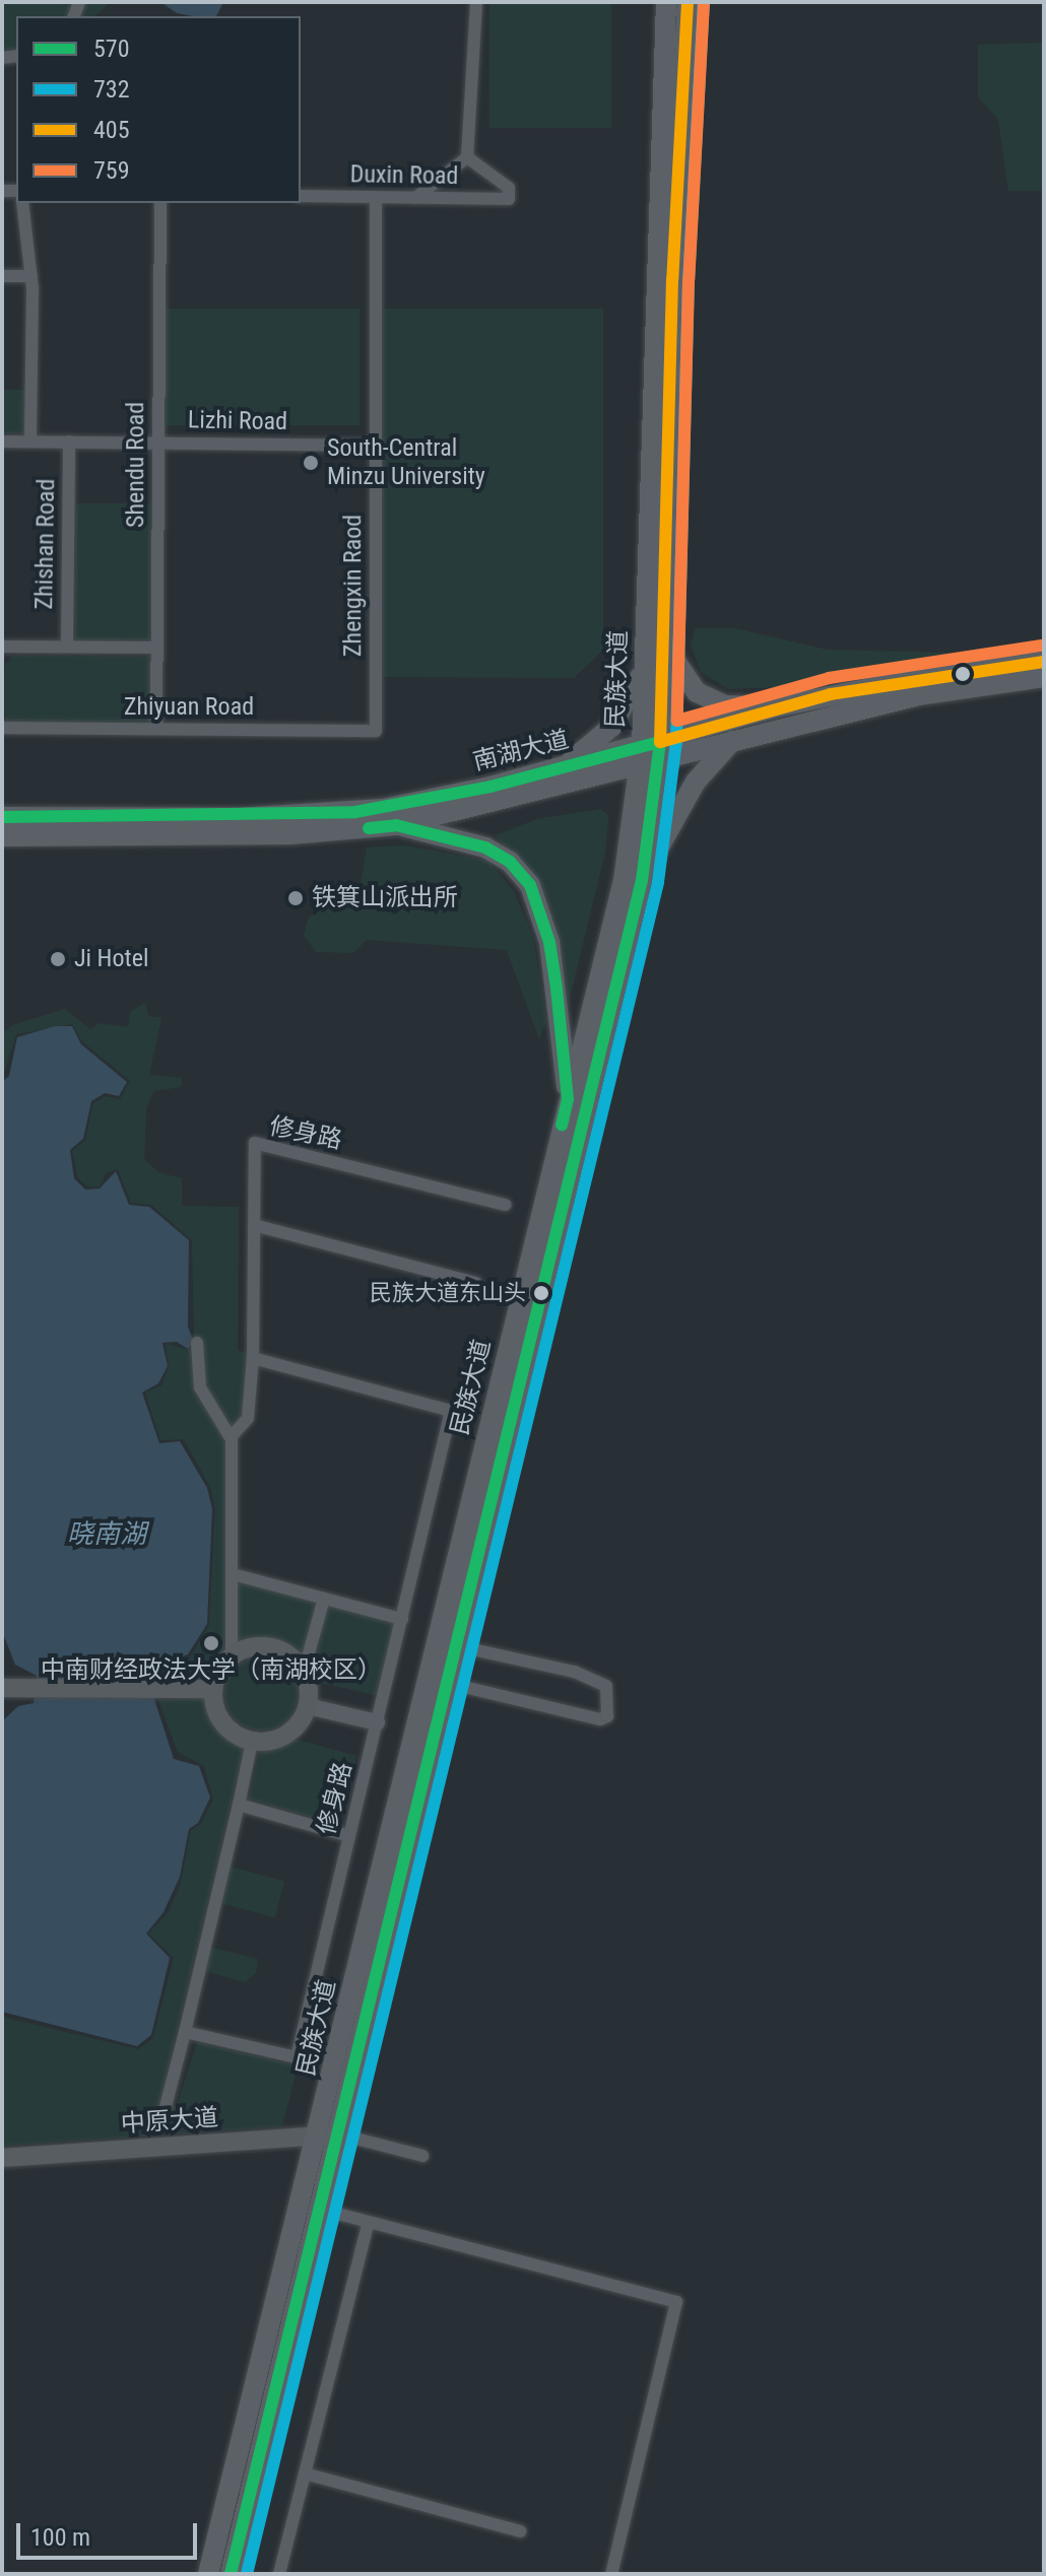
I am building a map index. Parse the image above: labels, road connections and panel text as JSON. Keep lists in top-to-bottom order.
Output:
{
  "streets": {
    "main road": ["民族大道", "南湖大道", "中原大道"],
    "street": [
      "Duxin Road",
      "Lizhi Road",
      "Shendu Road",
      "Zhishan Road",
      "Zhengxin Raod",
      "Zhiyuan Road",
      "修身路"
    ]
  },
  "crossings": [
    ["Duxin Road", "Zhengxin Raod"],
    ["Lizhi Road", "Shendu Road"],
    ["Lizhi Road", "Zhishan Road"],
    ["Lizhi Road", "Zhengxin Raod"],
    ["Shendu Road", "Zhiyuan Road"],
    ["Zhengxin Raod", "Zhiyuan Road"],
    ["民族大道", "南湖大道"],
    ["民族大道", "中原大道"]
  ],
  "water": ["晓南湖"],
  "places": [
    "South-Central Minzu University",
    "铁箕山派出所",
    "Ji Hotel",
    "民族大道东山头",
    "中南财经政法大学（南湖校区）"
  ],
  "lines": [
    "transit line 405",
    "transit line 732",
    "transit line 759",
    "transit line 570"
  ],
  "legend": [
    "570",
    "732",
    "405",
    "759"
  ],
  "scale_bar": "100 m"
}
